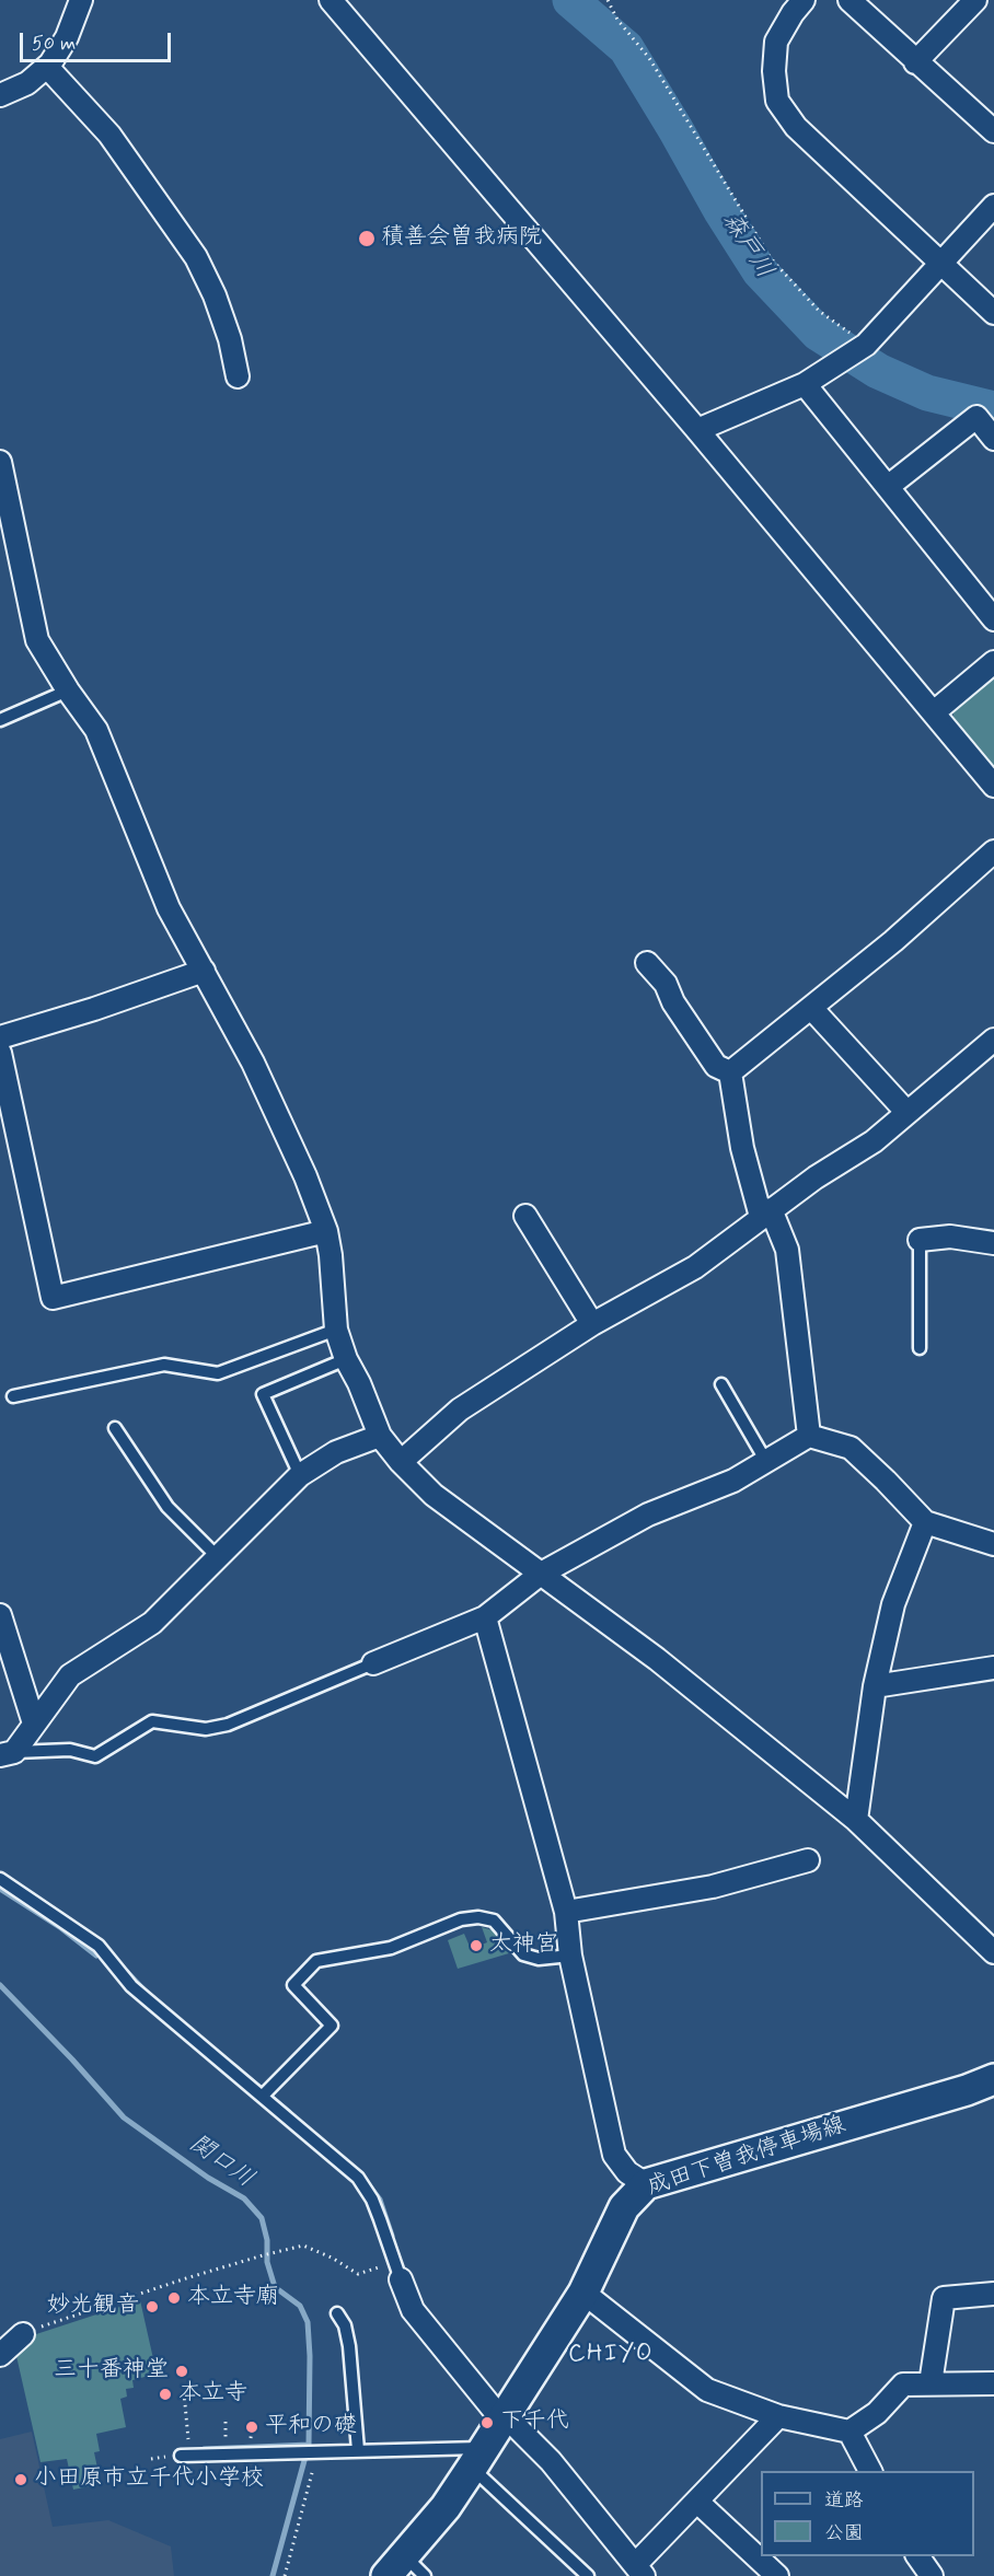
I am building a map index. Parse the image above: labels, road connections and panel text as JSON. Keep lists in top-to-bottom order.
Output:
{
  "streets": {
    "main road": ["成田下曽我停車場線"]
  },
  "districts": ["CHIYO"],
  "water": ["森戸川", "関口川"],
  "places": [
    "積善会曽我病院",
    "太神宮",
    "本立寺廟",
    "妙光観音",
    "三十番神堂",
    "本立寺",
    "下千代",
    "平和の礎",
    "小田原市立千代小学校"
  ],
  "legend": ["道路", "公園"],
  "scale_bar": "50 m"
}
